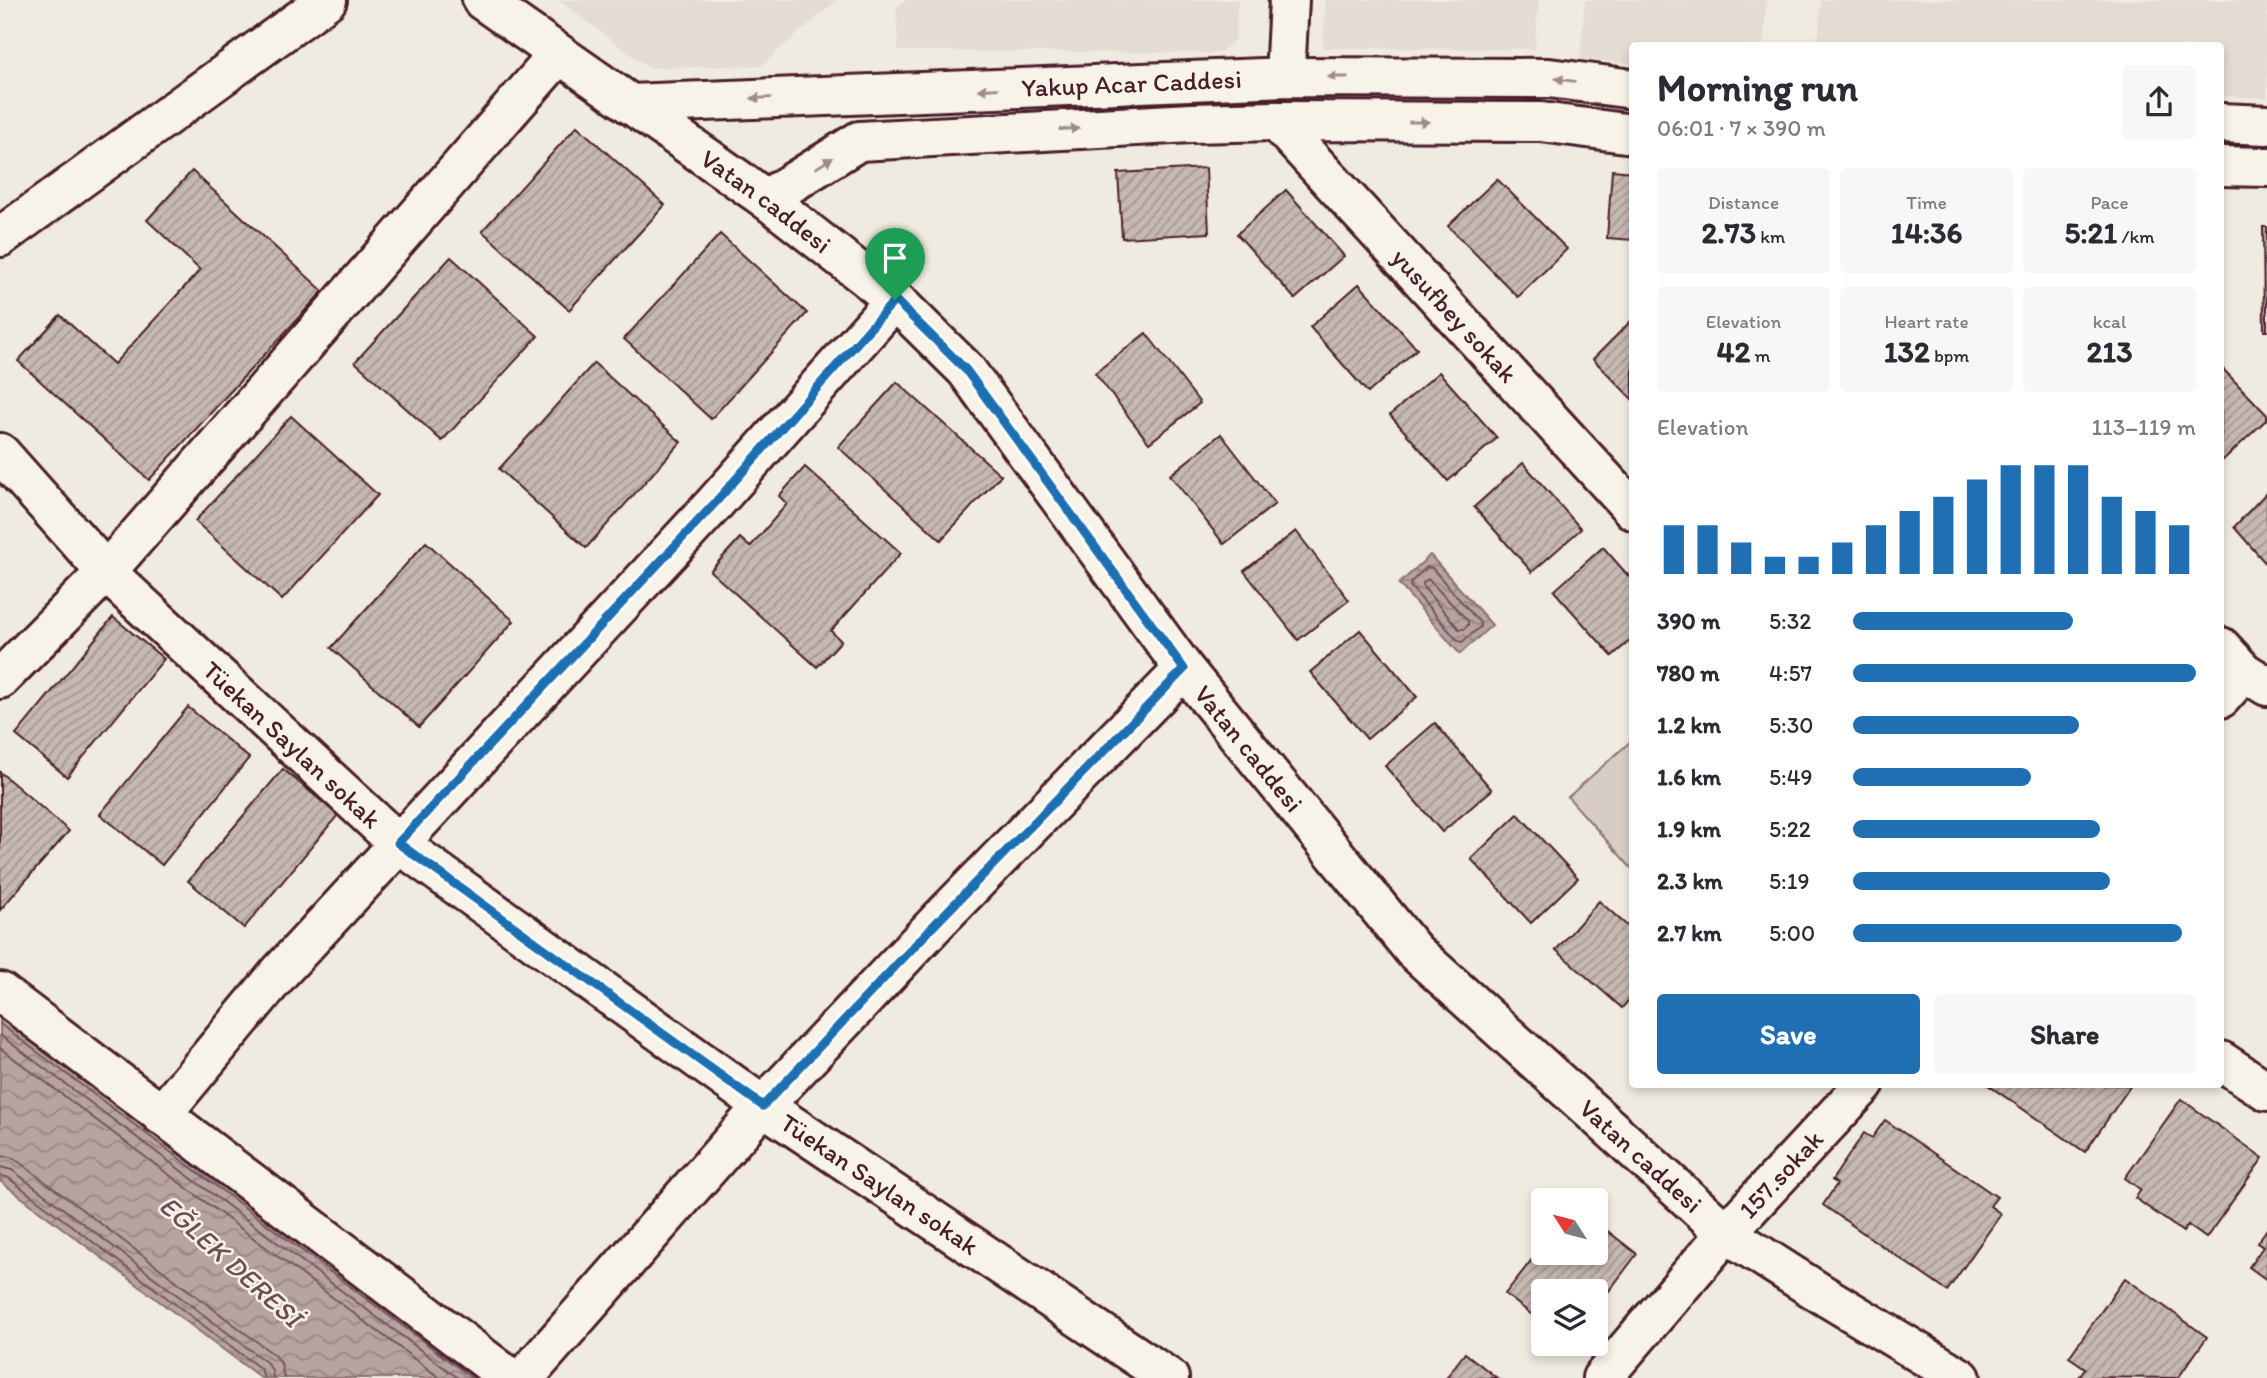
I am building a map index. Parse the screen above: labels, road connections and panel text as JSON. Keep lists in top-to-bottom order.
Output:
{
  "streets": {
    "street": [
      "Yakup Acar Caddesi",
      "Vatan caddesi",
      "yusufbey sokak",
      "Tüekan Saylan sokak",
      "157.sokak"
    ]
  },
  "crossings": [
    ["Yakup Acar Caddesi", "Vatan caddesi"],
    ["Yakup Acar Caddesi", "yusufbey sokak"],
    ["Vatan caddesi", "157.sokak"]
  ],
  "water": ["EĞLEK DERESİ"],
  "north": "top left",
  "page": {
    "heading": ["Morning run", "06:01 · 7 × 390 m"],
    "stats": [
      ["Distance", "2.73 km"],
      ["Time", "14:36"],
      ["Pace", "5:21 /km"],
      ["Elevation", "42 m"],
      ["Heart rate", "132 bpm"],
      ["kcal", "213"]
    ],
    "chart": ["Elevation", "113–119 m"],
    "list": [
      {
        "name": "390 m",
        "note": "5:32"
      },
      {
        "name": "780 m",
        "note": "4:57"
      },
      {
        "name": "1.2 km",
        "note": "5:30"
      },
      {
        "name": "1.6 km",
        "note": "5:49"
      },
      {
        "name": "1.9 km",
        "note": "5:22"
      },
      {
        "name": "2.3 km",
        "note": "5:19"
      },
      {
        "name": "2.7 km",
        "note": "5:00"
      }
    ],
    "buttons": ["Save", "Share"]
  }
}
